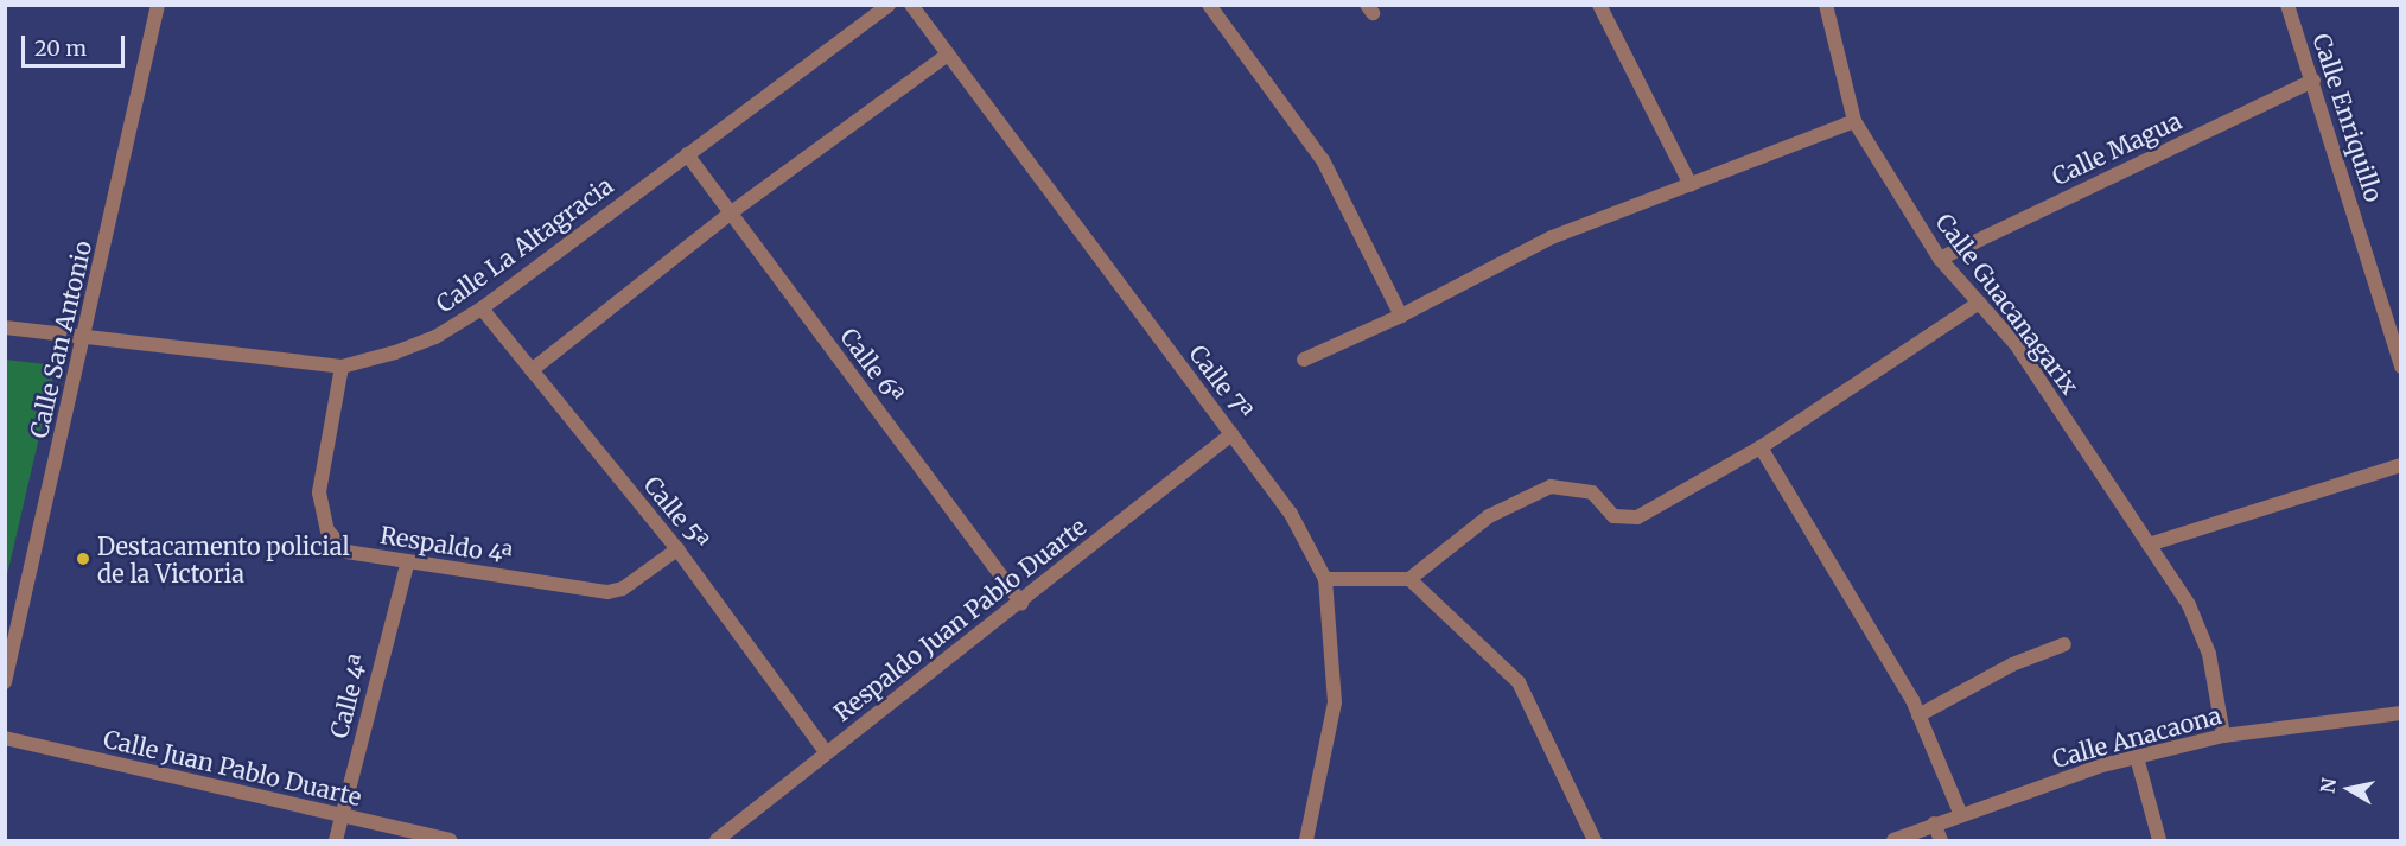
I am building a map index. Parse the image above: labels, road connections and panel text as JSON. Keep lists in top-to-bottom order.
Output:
{
  "streets": {
    "street": [
      "Calle Enriquillo",
      "Calle Magua",
      "Calle La Altagracia",
      "Calle Guacanagarix",
      "Calle San Antonio",
      "Calle 6ª",
      "Calle 7ª",
      "Calle 5ª",
      "Respaldo 4ª",
      "Respaldo Juan Pablo Duarte",
      "Calle 4ª",
      "Calle Anacaona",
      "Calle Juan Pablo Duarte"
    ]
  },
  "crossings": [
    ["Calle Enriquillo", "Calle Magua"],
    ["Calle Magua", "Calle Guacanagarix"],
    ["Calle La Altagracia", "Calle San Antonio"],
    ["Calle La Altagracia", "Calle 6ª"],
    ["Calle La Altagracia", "Calle 5ª"],
    ["Calle La Altagracia", "Respaldo 4ª"],
    ["Calle Guacanagarix", "Calle Anacaona"],
    ["Calle 6ª", "Respaldo Juan Pablo Duarte"],
    ["Calle 7ª", "Respaldo Juan Pablo Duarte"],
    ["Calle 5ª", "Respaldo 4ª"],
    ["Calle 5ª", "Respaldo Juan Pablo Duarte"],
    ["Respaldo 4ª", "Calle 4ª"],
    ["Calle 4ª", "Calle Juan Pablo Duarte"]
  ],
  "places": ["Destacamento policial de la Victoria"],
  "scale_bar": "20 m",
  "north": "left"
}
